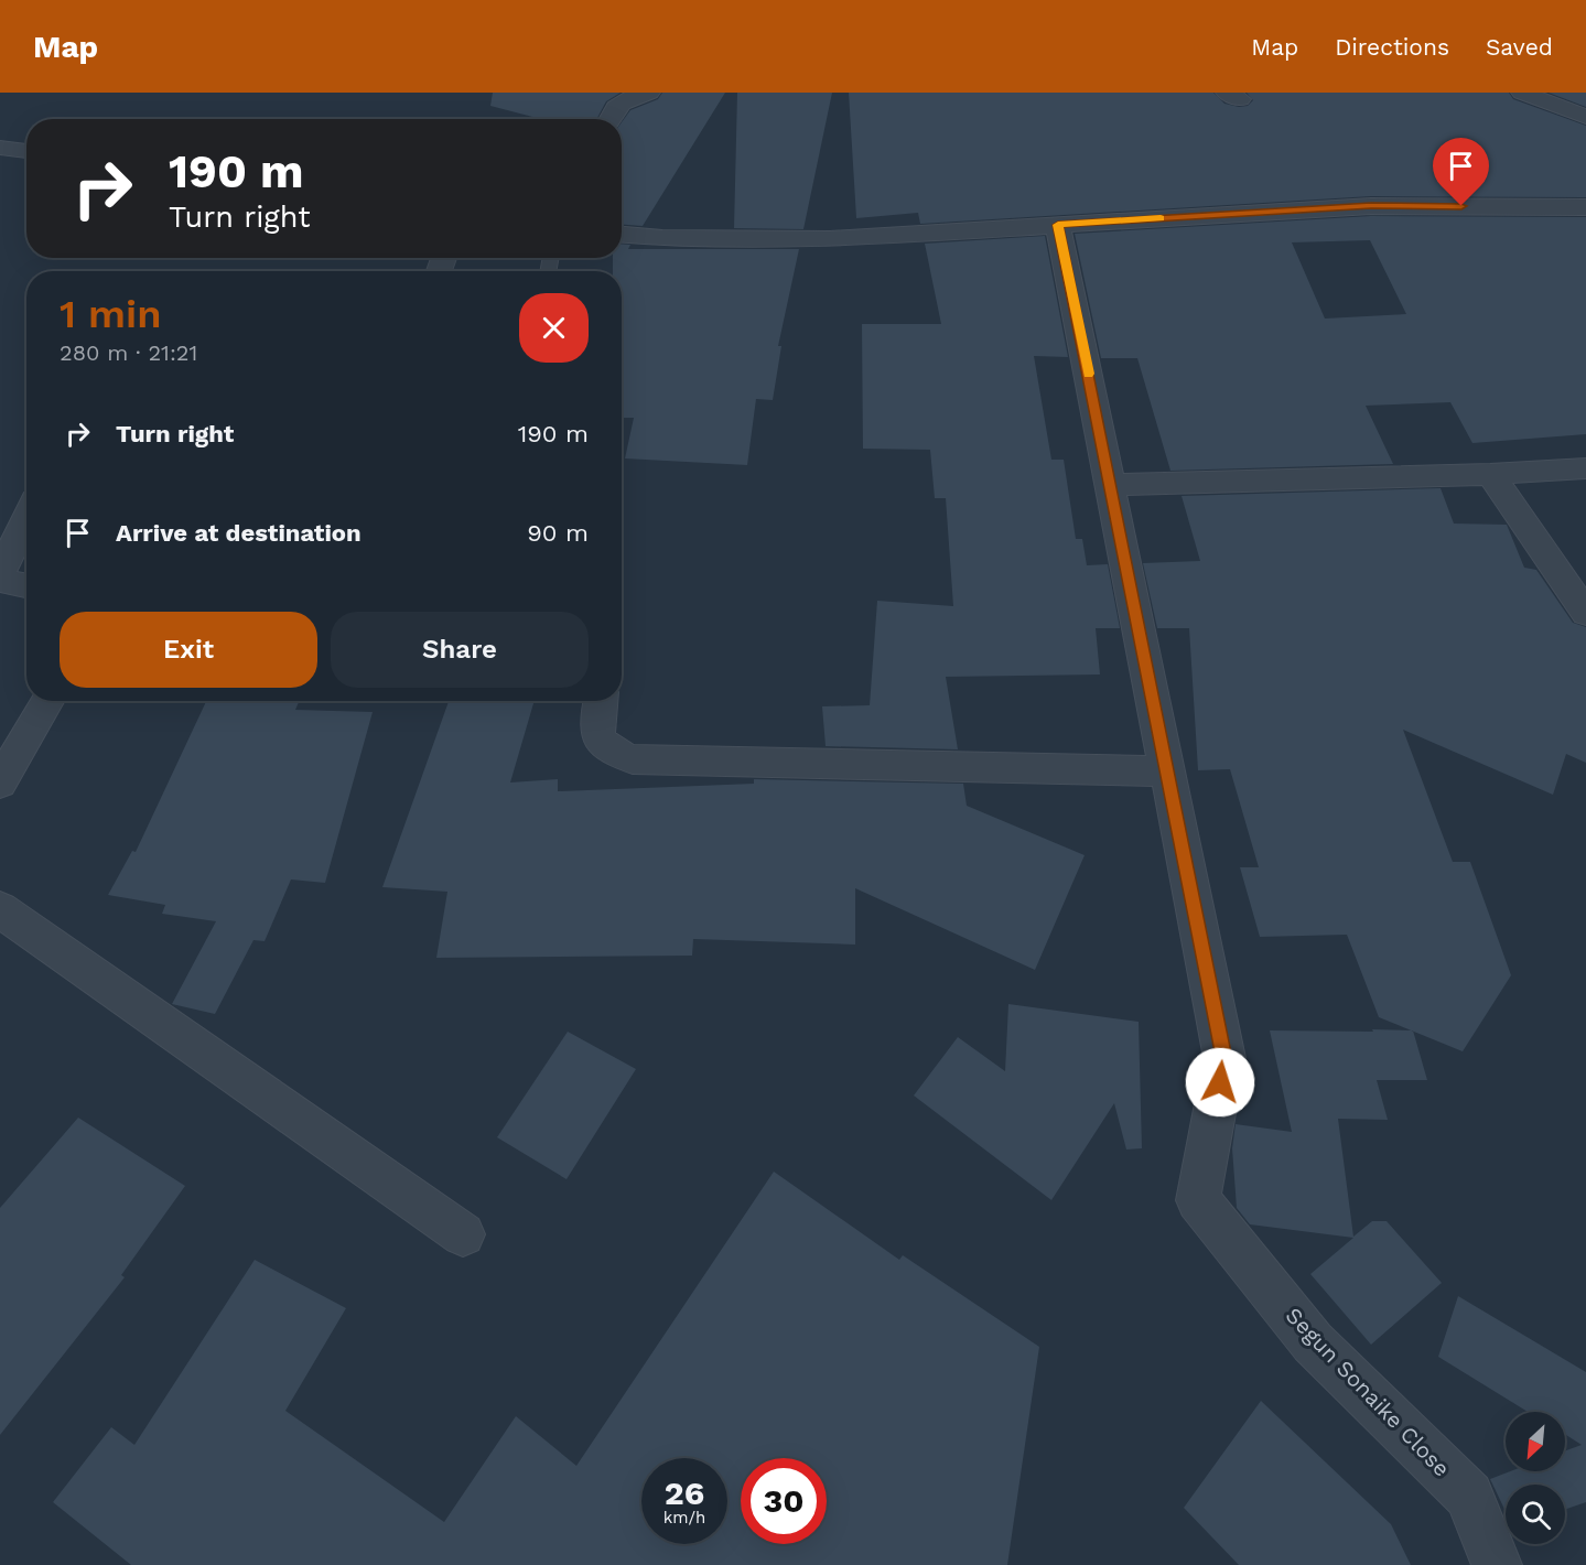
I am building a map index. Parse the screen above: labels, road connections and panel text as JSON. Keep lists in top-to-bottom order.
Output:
{
  "streets": {
    "street": ["Segun Sonaike Close"]
  },
  "north": "bottom left",
  "page": {
    "header": "Map",
    "nav": ["Map", "Directions", "Saved"],
    "turn": ["190 m", "Turn right"],
    "heading": ["1 min", "280 m · 21:21"],
    "list": [
      {
        "name": "Turn right",
        "value": "190 m"
      },
      {
        "name": "Arrive at destination",
        "value": "90 m"
      }
    ],
    "buttons": ["Exit", "Share"],
    "speed": "26 km/h",
    "limit": "30"
  }
}
